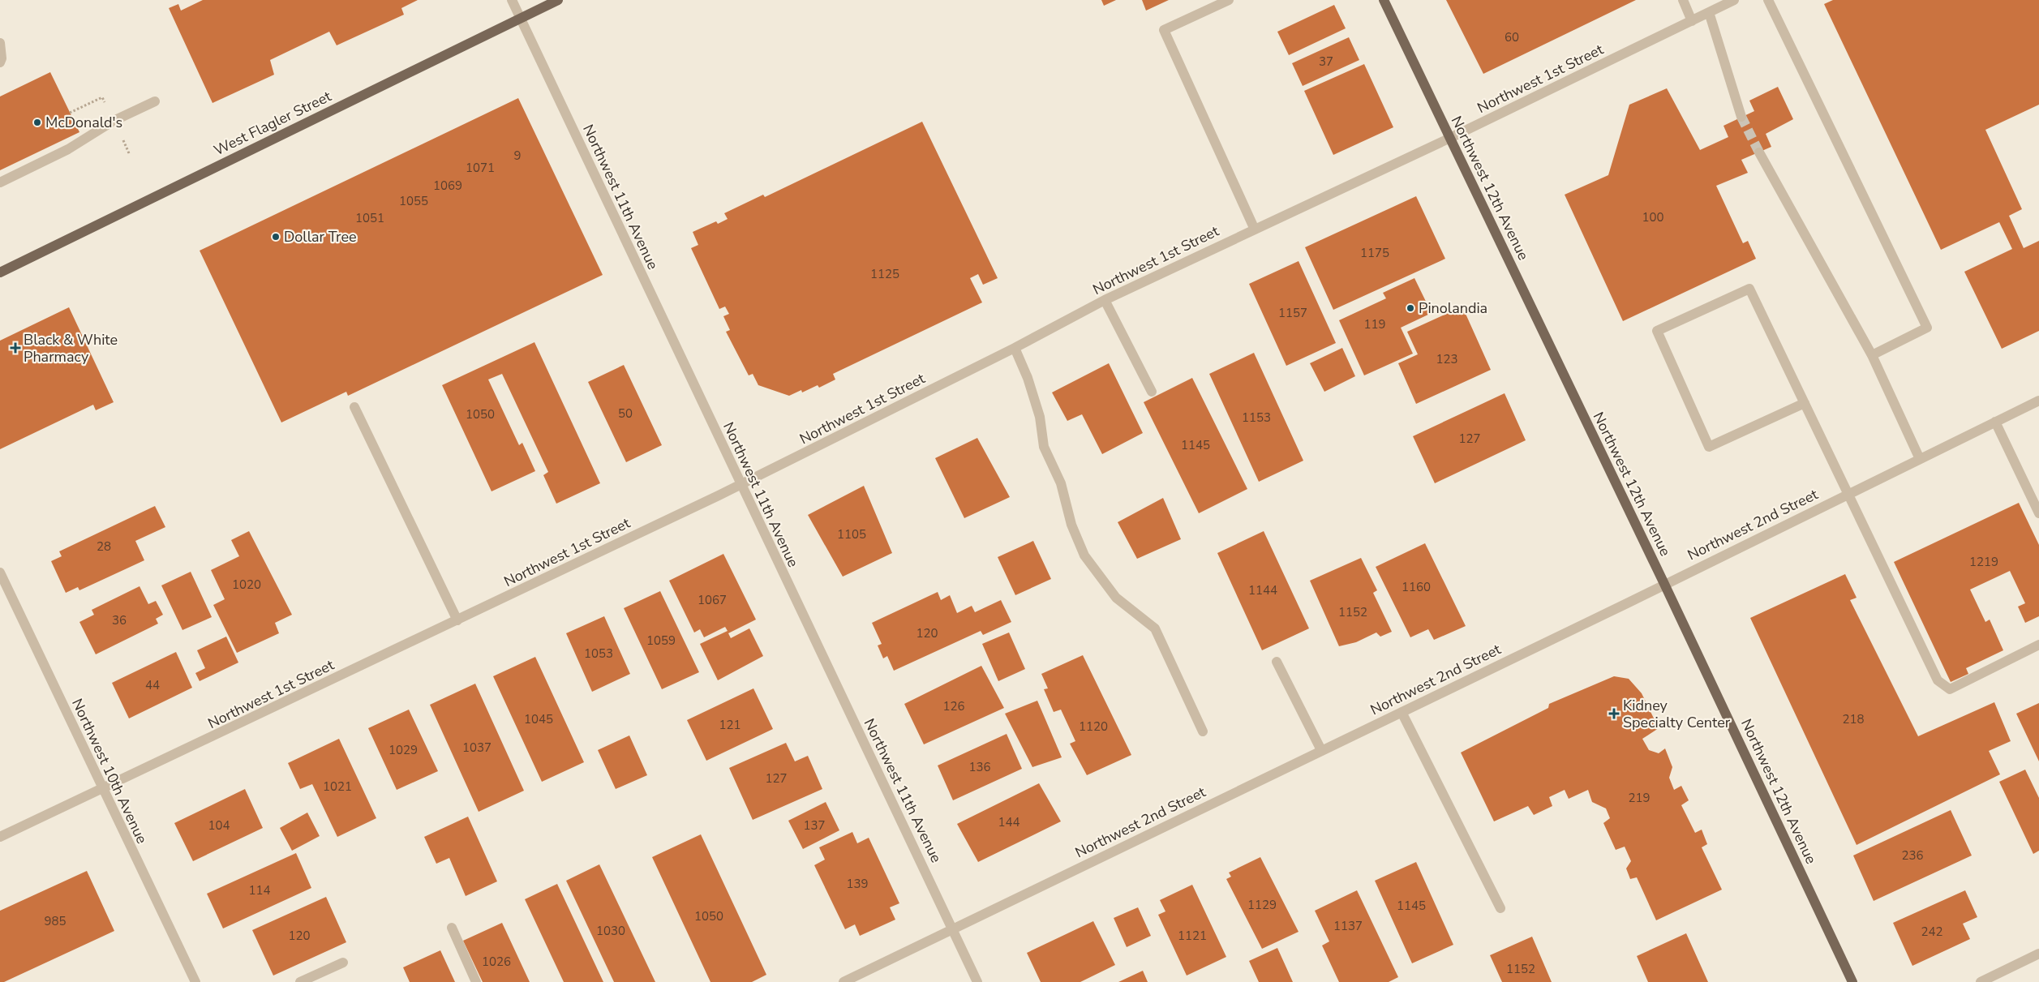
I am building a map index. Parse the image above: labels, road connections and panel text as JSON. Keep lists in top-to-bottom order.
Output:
{
  "streets": {
    "main road": ["West Flagler Street", "Northwest 12th Avenue"],
    "street": [
      "Northwest 1st Street",
      "Northwest 11th Avenue",
      "Northwest 2nd Street",
      "Northwest 10th Avenue"
    ]
  },
  "crossings": [
    ["Northwest 1st Street", "Northwest 12th Avenue"],
    ["Northwest 1st Street", "Northwest 11th Avenue"],
    ["Northwest 1st Street", "Northwest 10th Avenue"],
    ["West Flagler Street", "Northwest 11th Avenue"],
    ["Northwest 12th Avenue", "Northwest 2nd Street"],
    ["Northwest 11th Avenue", "Northwest 2nd Street"]
  ],
  "places": {
    "other": ["McDonald's", "Dollar Tree", "Pinolandia"],
    "health": ["Black & White Pharmacy", "Kidney Specialty Center"]
  },
  "house_numbers": [
    "60",
    "37",
    "9",
    "1071",
    "1069",
    "1055",
    "100",
    "1051",
    "1175",
    "1125",
    "1157",
    "119",
    "123",
    "50",
    "1050",
    "1153",
    "127",
    "1145",
    "1105",
    "28",
    "1219",
    "1020",
    "1160",
    "1144",
    "1067",
    "1152",
    "36",
    "120",
    "1059",
    "1053",
    "44",
    "126",
    "1045",
    "218",
    "121",
    "1120",
    "1037",
    "1029",
    "136",
    "127",
    "1021",
    "219",
    "144",
    "104",
    "137",
    "236",
    "139",
    "114",
    "1129",
    "1145",
    "1050",
    "985",
    "1137",
    "1030",
    "242",
    "120",
    "1121",
    "1026",
    "1152"
  ]
}
